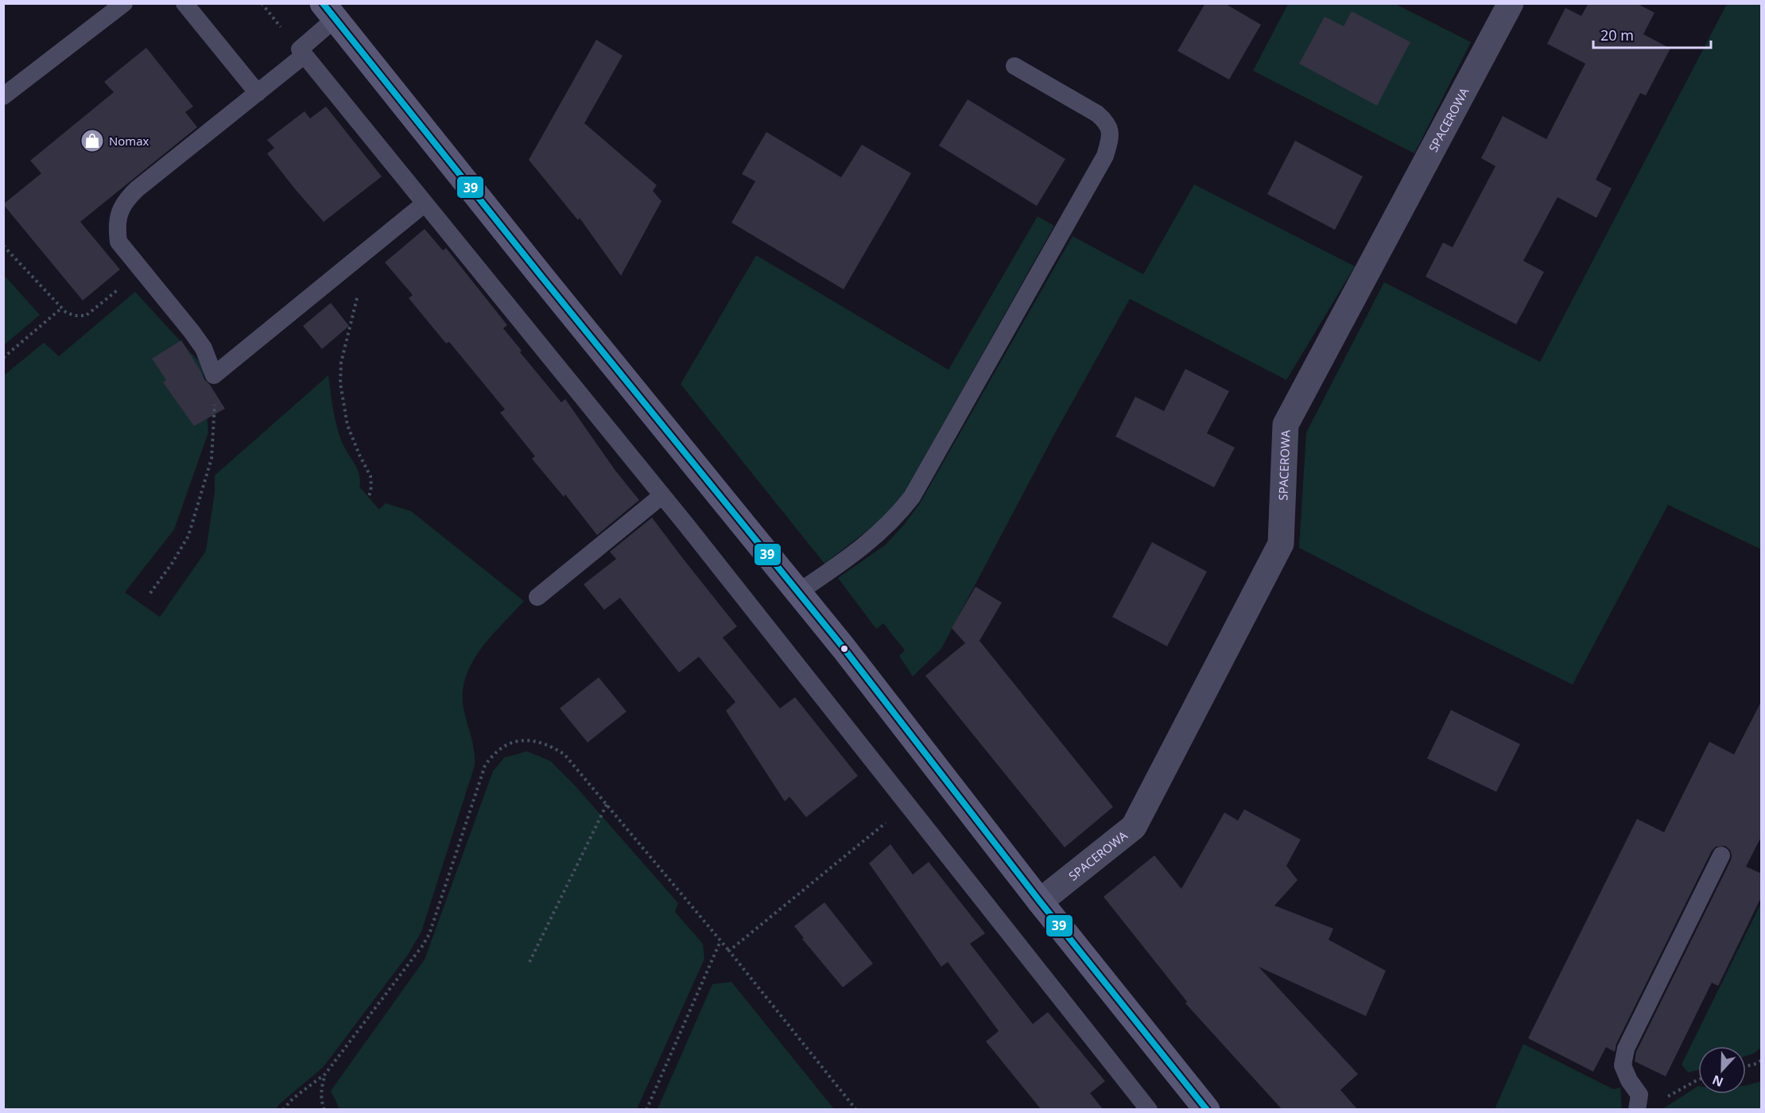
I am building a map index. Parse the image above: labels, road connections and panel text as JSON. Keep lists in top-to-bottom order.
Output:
{
  "streets": {
    "street": ["SPACEROWA"]
  },
  "places": {
    "shop": ["Nomax"]
  },
  "lines": ["transit line 39"],
  "scale_bar": "20 m",
  "north": "bottom"
}
